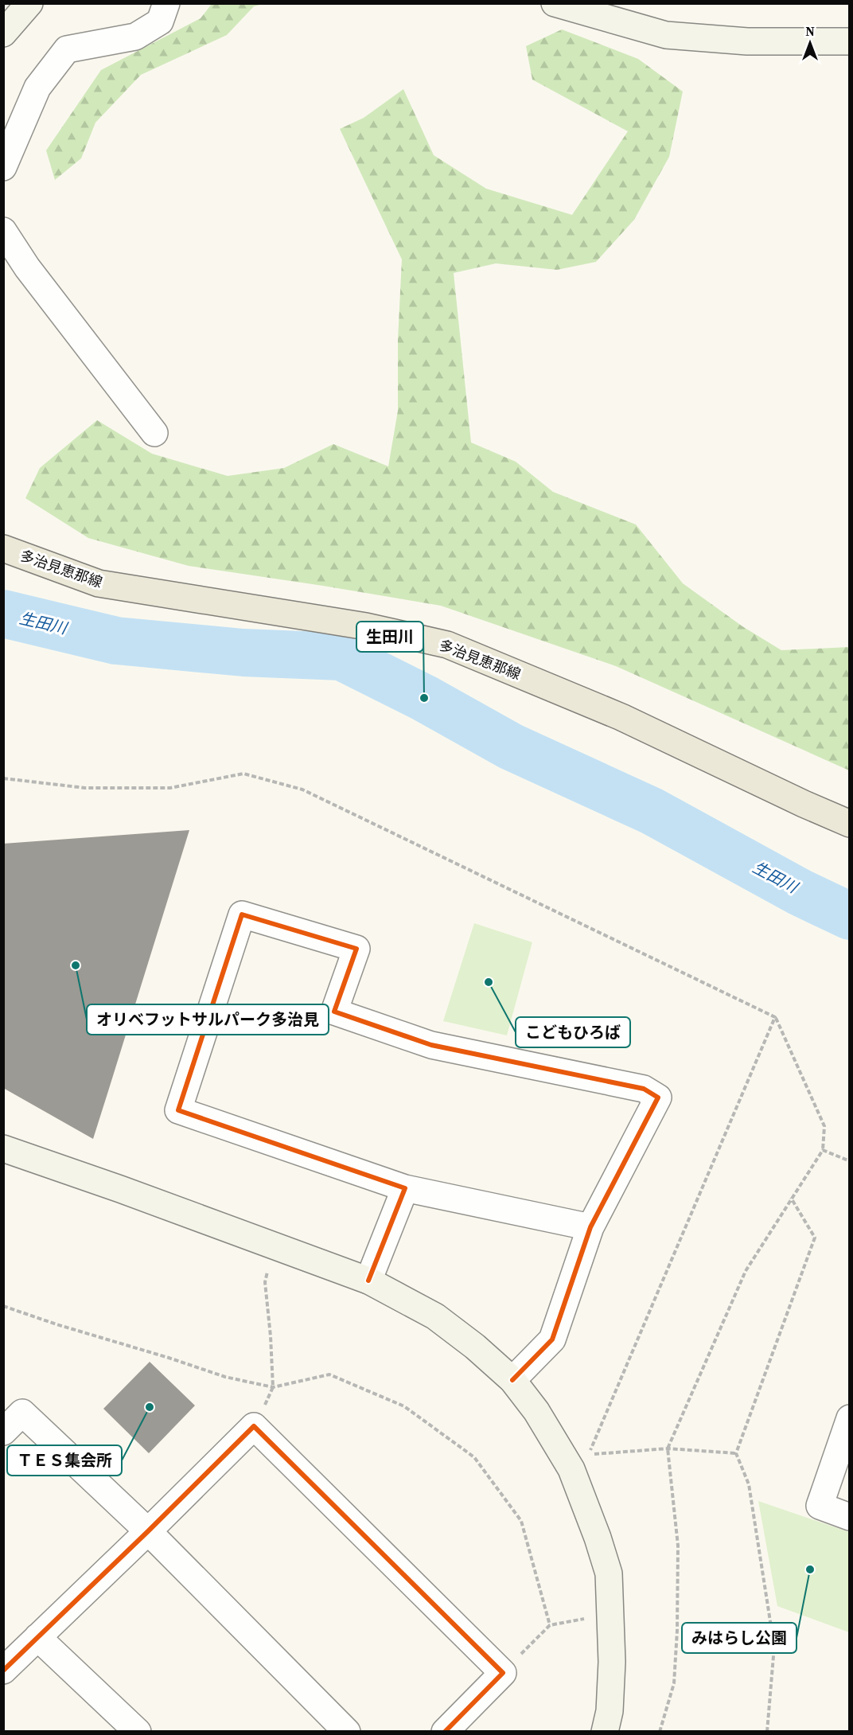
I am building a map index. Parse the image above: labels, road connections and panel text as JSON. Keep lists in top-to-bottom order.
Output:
{
  "streets": {
    "main road": ["多治見恵那線"]
  },
  "water": ["生田川"],
  "places": [
    "生田川",
    "オリベフットサルパーク多治見",
    "こどもひろば",
    "ＴＥＳ集会所",
    "みはらし公園"
  ],
  "north": "top"
}
